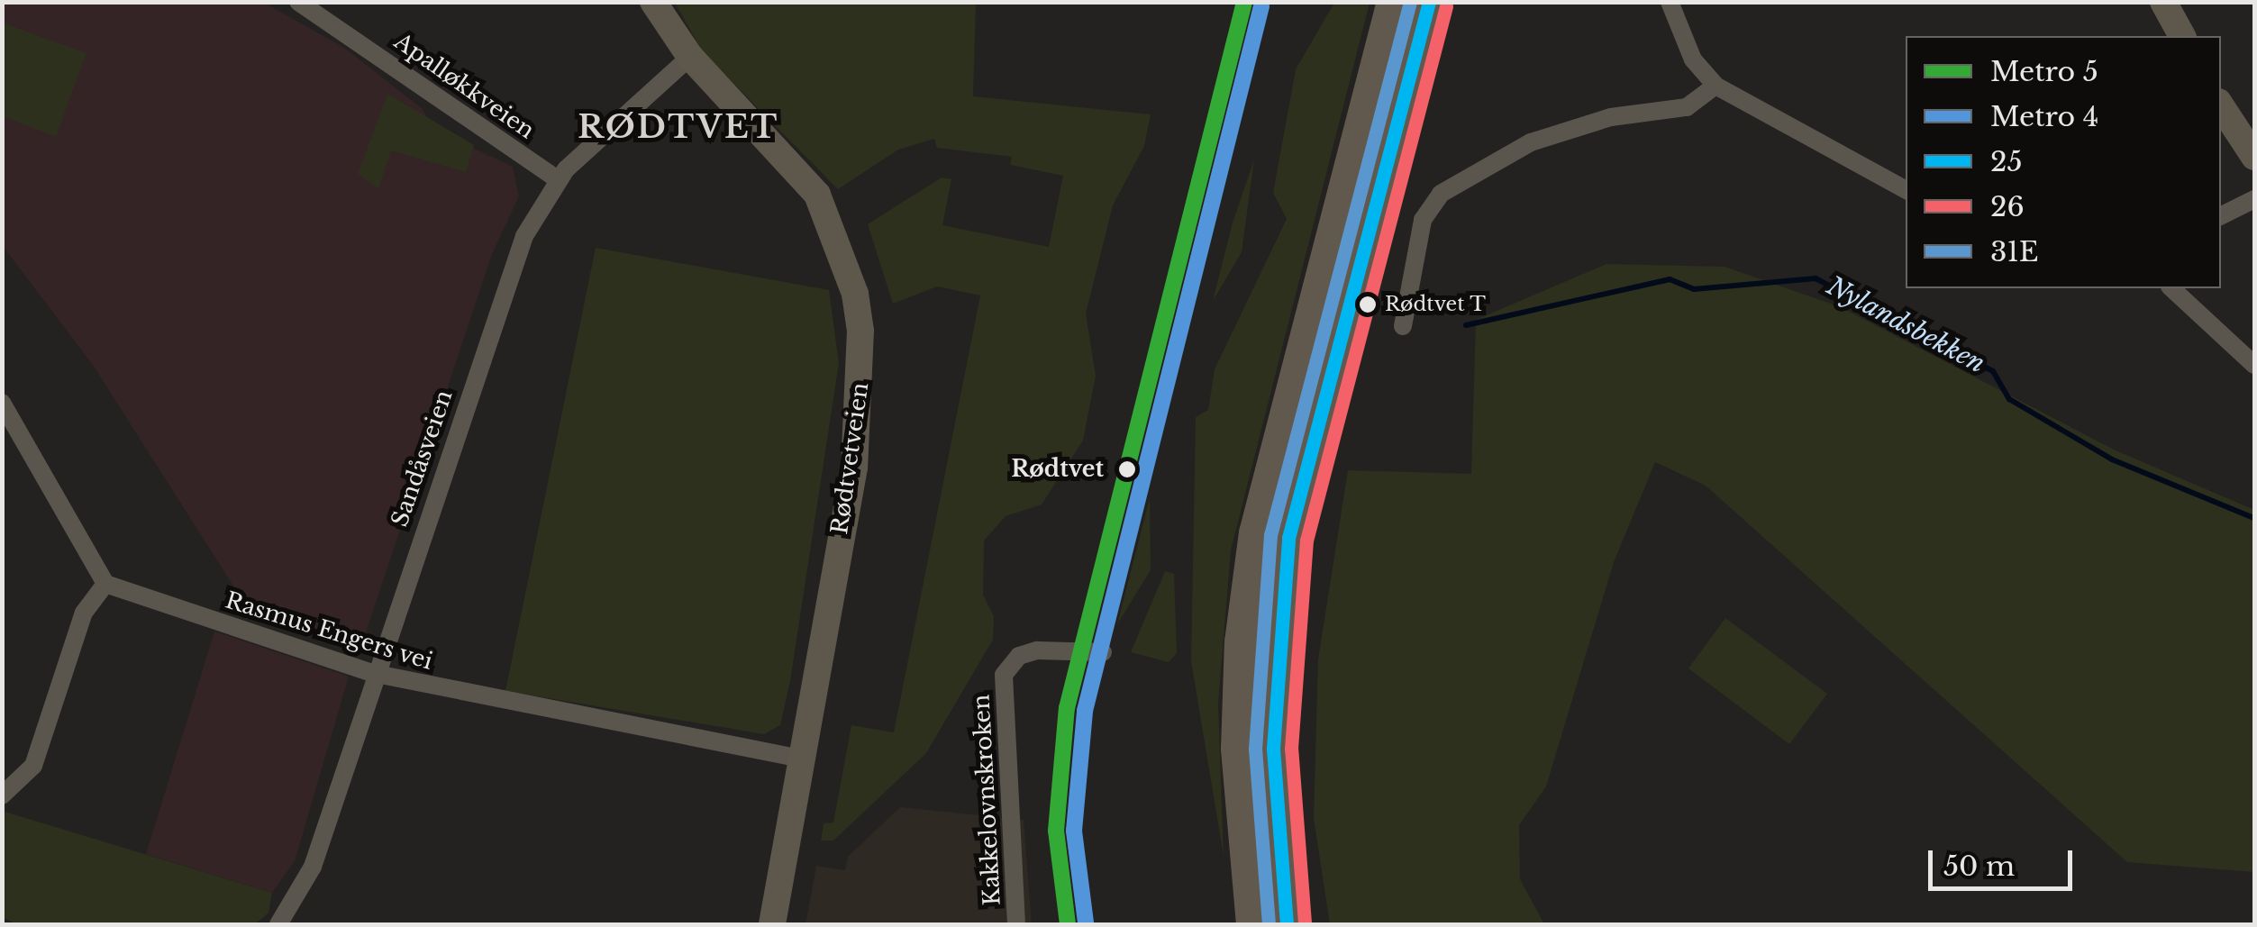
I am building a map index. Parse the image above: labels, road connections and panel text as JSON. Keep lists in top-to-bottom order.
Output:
{
  "streets": {
    "street": [
      "Apalløkkveien",
      "Sandåsveien",
      "Rødtvetveien",
      "Rasmus Engers vei",
      "Kakkelovnskroken"
    ]
  },
  "crossings": [
    ["Apalløkkveien", "Sandåsveien"],
    ["Sandåsveien", "Rødtvetveien"],
    ["Sandåsveien", "Rasmus Engers vei"],
    ["Rødtvetveien", "Rasmus Engers vei"]
  ],
  "districts": ["RØDTVET"],
  "water": ["Nylandsbekken"],
  "places": ["Rødtvet T", "Rødtvet"],
  "lines": [
    "metro line 5",
    "transit line 25",
    "transit line 31E",
    "metro line 4",
    "transit line 26"
  ],
  "legend": [
    "Metro 5",
    "Metro 4",
    "25",
    "26",
    "31E"
  ],
  "scale_bar": "50 m"
}
